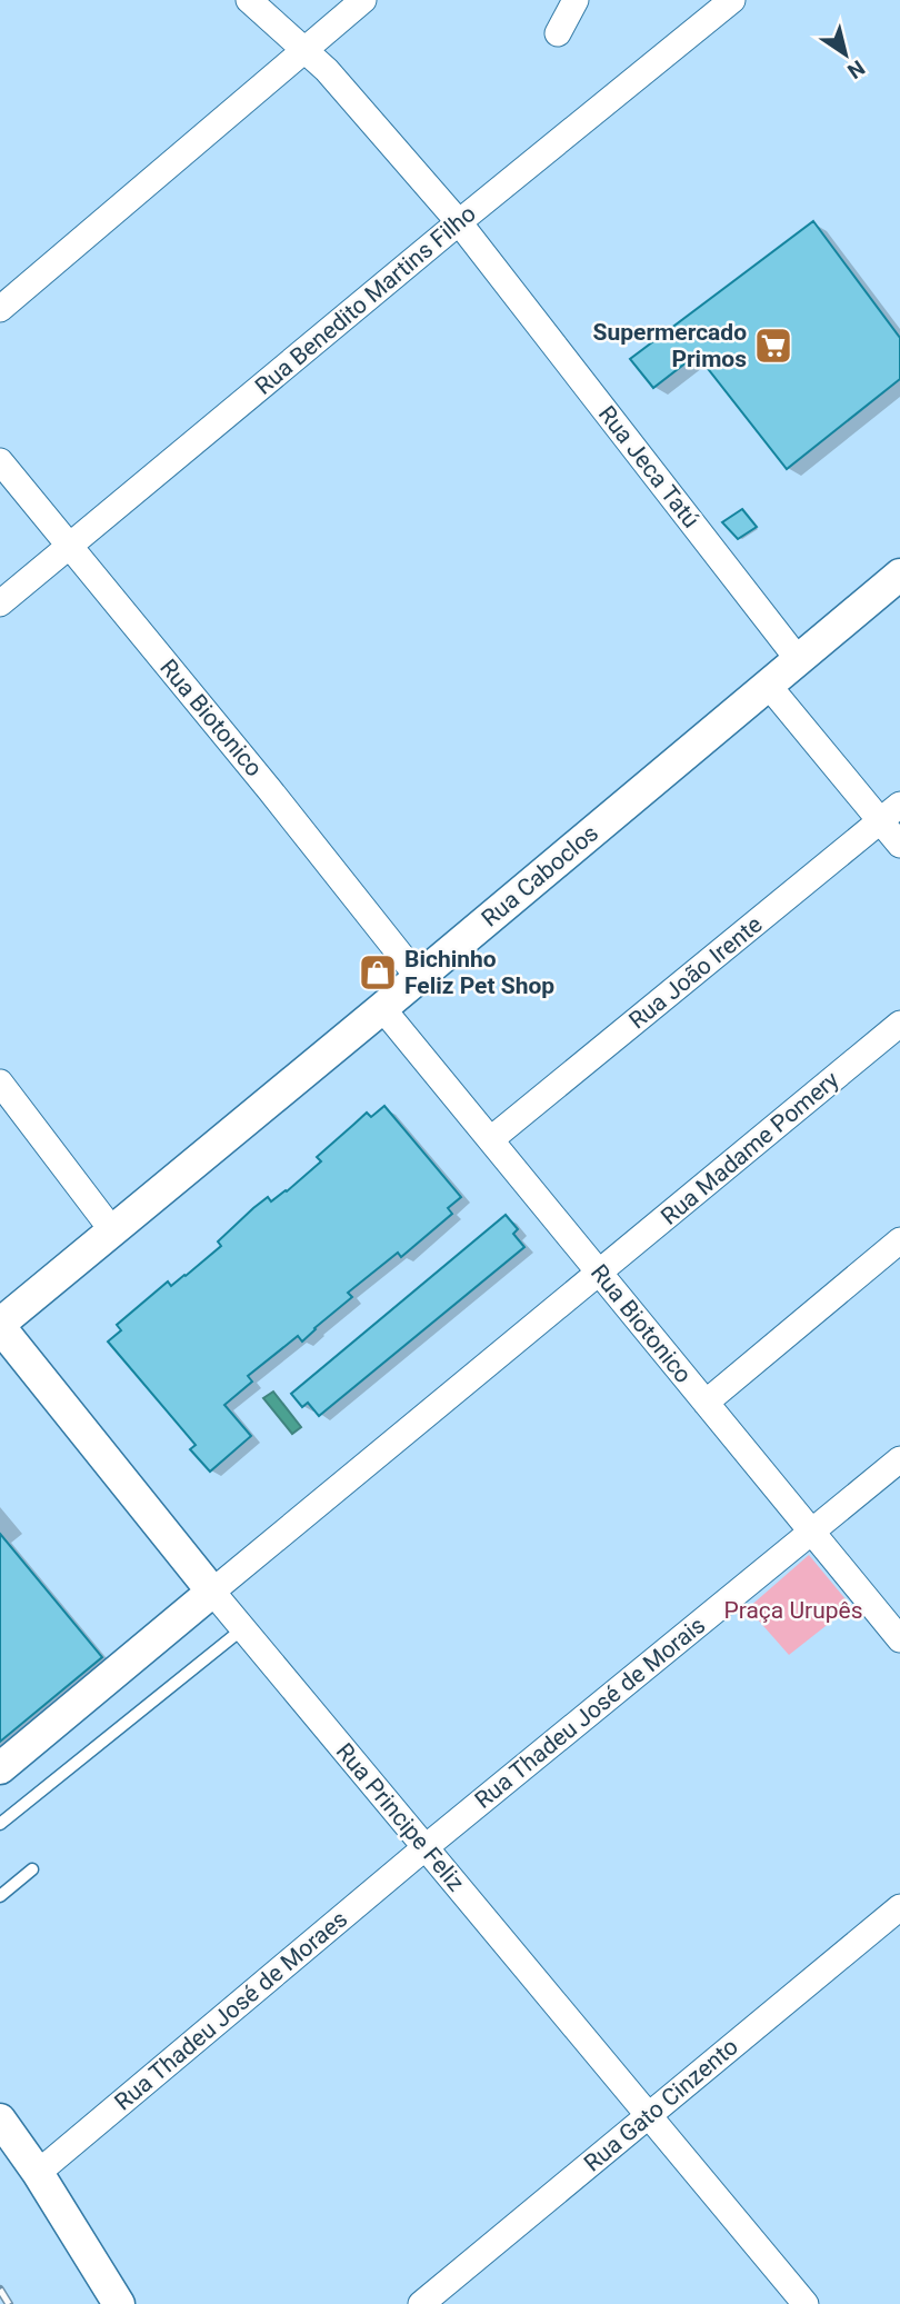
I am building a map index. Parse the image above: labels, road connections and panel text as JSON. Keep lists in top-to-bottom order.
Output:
{
  "streets": {
    "street": [
      "Rua Benedito Martins Filho",
      "Rua Jeca Tatú",
      "Rua Biotonico",
      "Rua Caboclos",
      "Rua João Irente",
      "Rua Madame Pomery",
      "Rua Thadeu José de Morais",
      "Rua Principe Feliz",
      "Rua Thadeu José de Moraes",
      "Rua Gato Cinzento"
    ]
  },
  "crossings": [
    ["Rua Benedito Martins Filho", "Rua Jeca Tatú"],
    ["Rua Benedito Martins Filho", "Rua Biotonico"],
    ["Rua Jeca Tatú", "Rua Caboclos"],
    ["Rua Biotonico", "Rua Caboclos"],
    ["Rua Biotonico", "Rua João Irente"],
    ["Rua Biotonico", "Rua Madame Pomery"],
    ["Rua Biotonico", "Rua Thadeu José de Morais"],
    ["Rua Caboclos", "Rua Principe Feliz"],
    ["Rua Madame Pomery", "Rua Principe Feliz"],
    ["Rua Thadeu José de Morais", "Rua Principe Feliz"],
    ["Rua Thadeu José de Morais", "Rua Thadeu José de Moraes"],
    ["Rua Principe Feliz", "Rua Thadeu José de Moraes"],
    ["Rua Principe Feliz", "Rua Gato Cinzento"]
  ],
  "parks": ["Praça Urupês"],
  "places": {
    "supermarket": ["Supermercado Primos"],
    "shop": ["Bichinho Feliz Pet Shop"]
  },
  "north": "bottom right"
}
